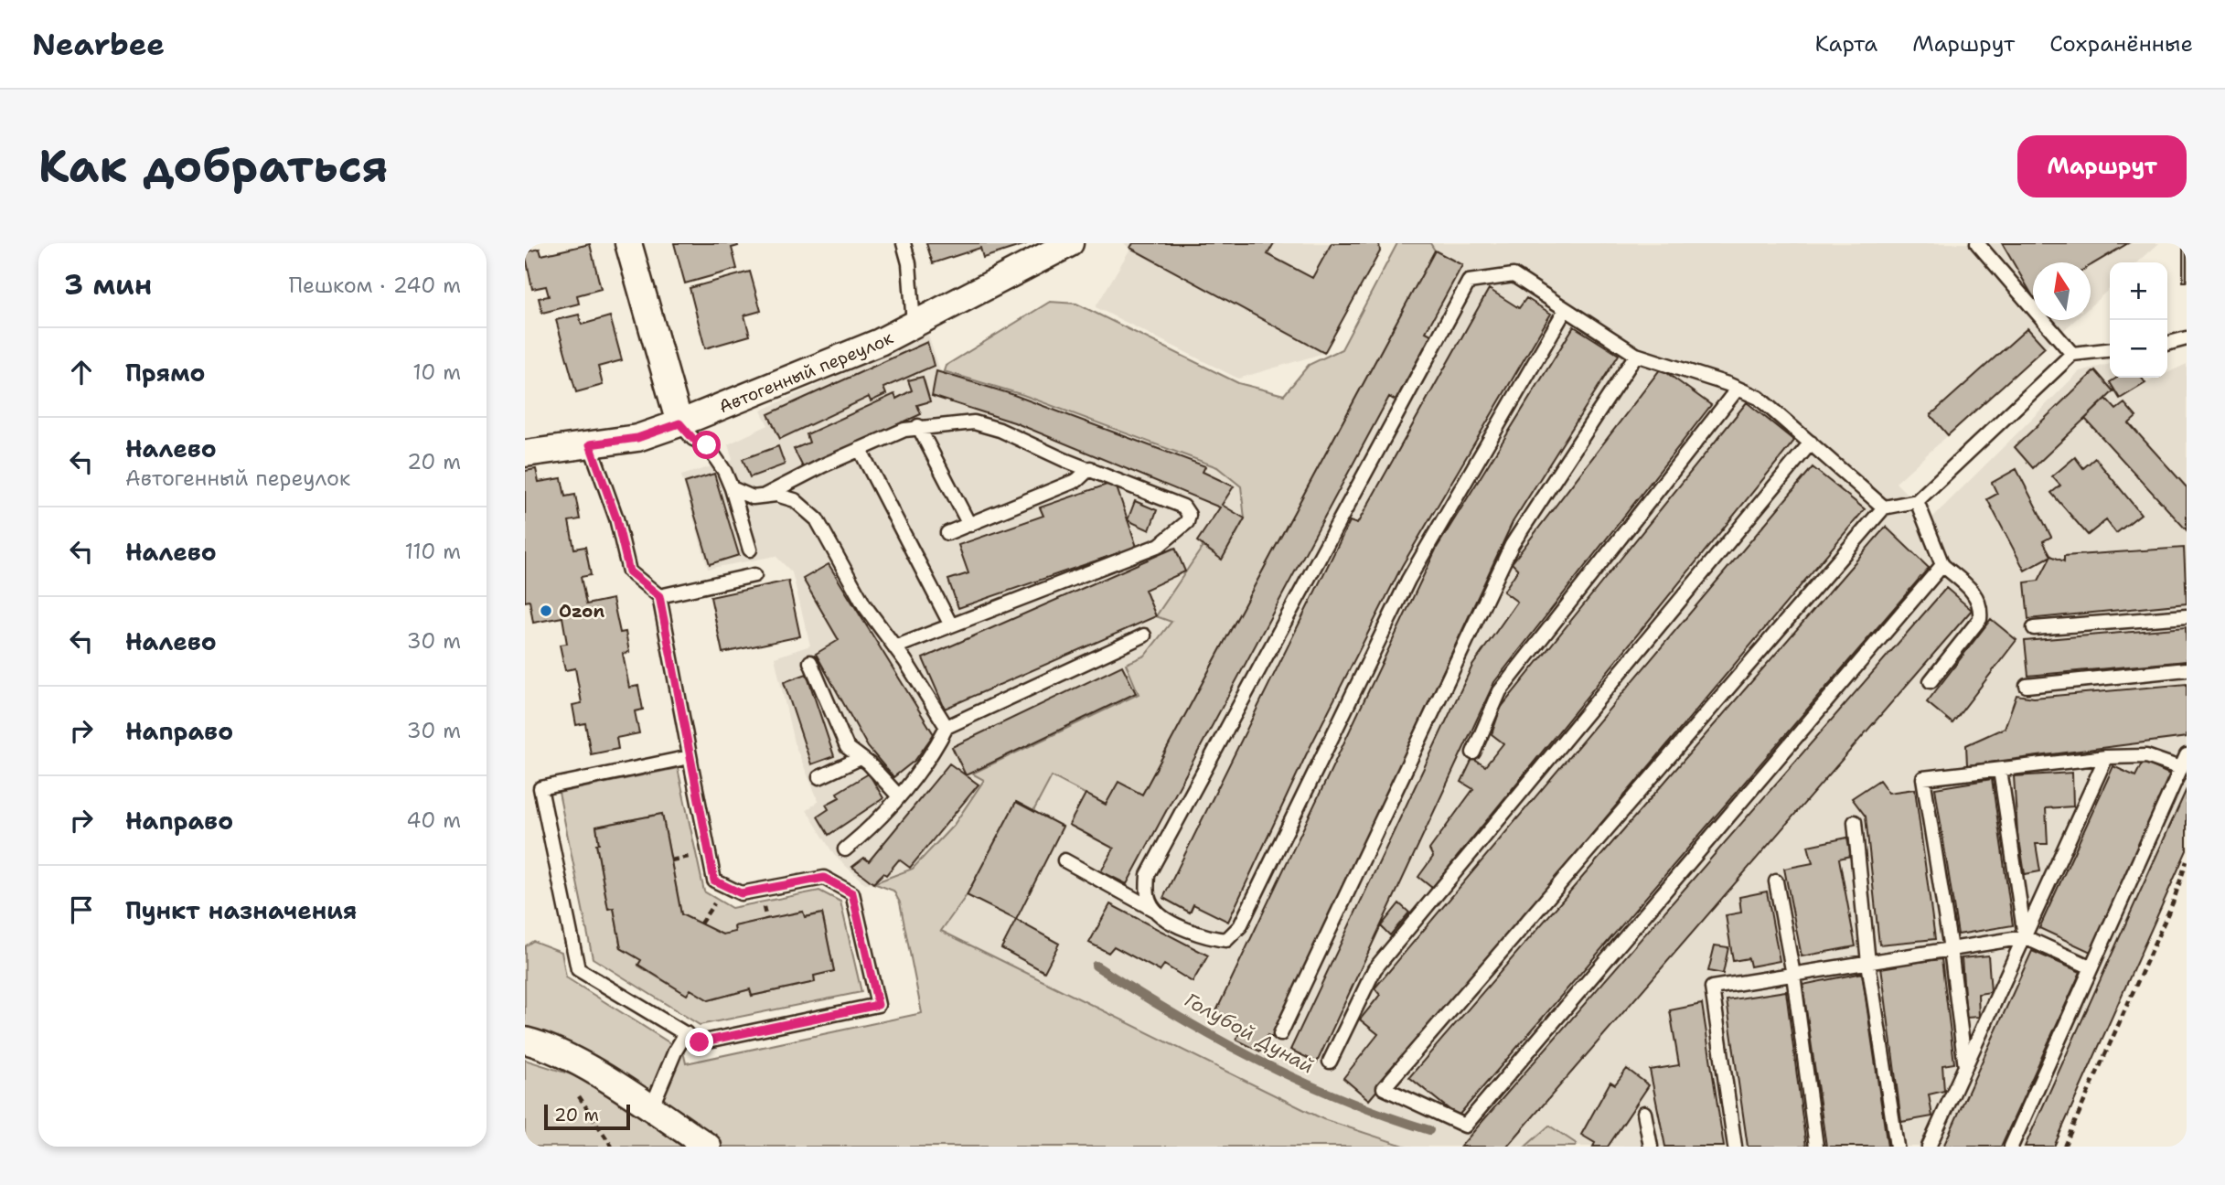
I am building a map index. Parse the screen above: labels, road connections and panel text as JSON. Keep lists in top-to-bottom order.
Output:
{
  "streets": {
    "street": ["Автогенный переулок"]
  },
  "water": ["Голубой Дунай"],
  "places": ["Ozon"],
  "scale_bar": "20 m",
  "north": "top",
  "page": {
    "header": "Nearbee",
    "nav": ["Карта", "Маршрут", "Сохранённые"],
    "buttons": "Маршрут",
    "title": "Как добраться",
    "heading": ["3 мин", "Пешком · 240 m"],
    "map_buttons": ["+", "−"],
    "list": [
      ["Прямо", "10 m"],
      ["Налево", "Автогенный переулок", "20 m"],
      ["Налево", "110 m"],
      ["Налево", "30 m"],
      ["Направо", "30 m"],
      ["Направо", "40 m"],
      "Пункт назначения"
    ],
    "scale": "20 m"
  }
}
